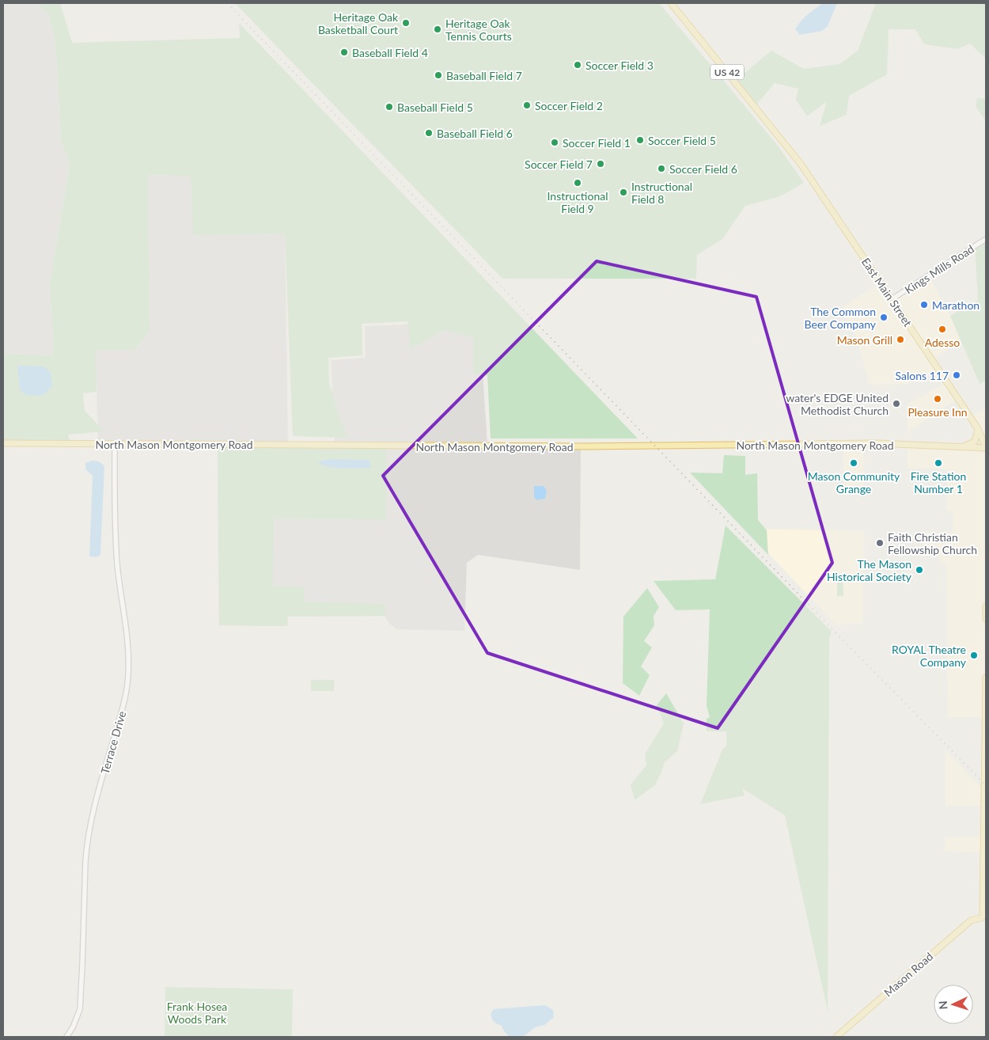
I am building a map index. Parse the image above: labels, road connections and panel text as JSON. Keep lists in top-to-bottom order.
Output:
{
  "streets": {
    "main road": [
      "US 42",
      "East Main Street",
      "North Mason Montgomery Road",
      "Mason Road"
    ],
    "street": ["Kings Mills Road", "Terrace Drive"]
  },
  "crossings": [
    ["Kings Mills Road", "East Main Street"],
    ["East Main Street", "North Mason Montgomery Road"],
    ["North Mason Montgomery Road", "Terrace Drive"]
  ],
  "parks": ["Frank Hosea Woods Park"],
  "places": [
    "Heritage Oak Basketball Court",
    "Heritage Oak Tennis Courts",
    "Baseball Field 4",
    "Soccer Field 3",
    "Baseball Field 7",
    "Soccer Field 2",
    "Baseball Field 5",
    "Baseball Field 6",
    "Soccer Field 5",
    "Soccer Field 1",
    "Soccer Field 7",
    "Soccer Field 6",
    "Instructional Field 9",
    "Instructional Field 8",
    "Marathon",
    "The Common Beer Company",
    "Adesso",
    "Mason Grill",
    "Salons 117",
    "Pleasure Inn",
    "water's EDGE United Methodist Church",
    "Mason Community Grange",
    "Fire Station Number 1",
    "Faith Christian Fellowship Church",
    "The Mason Historical Society",
    "ROYAL Theatre Company"
  ],
  "north": "left"
}
